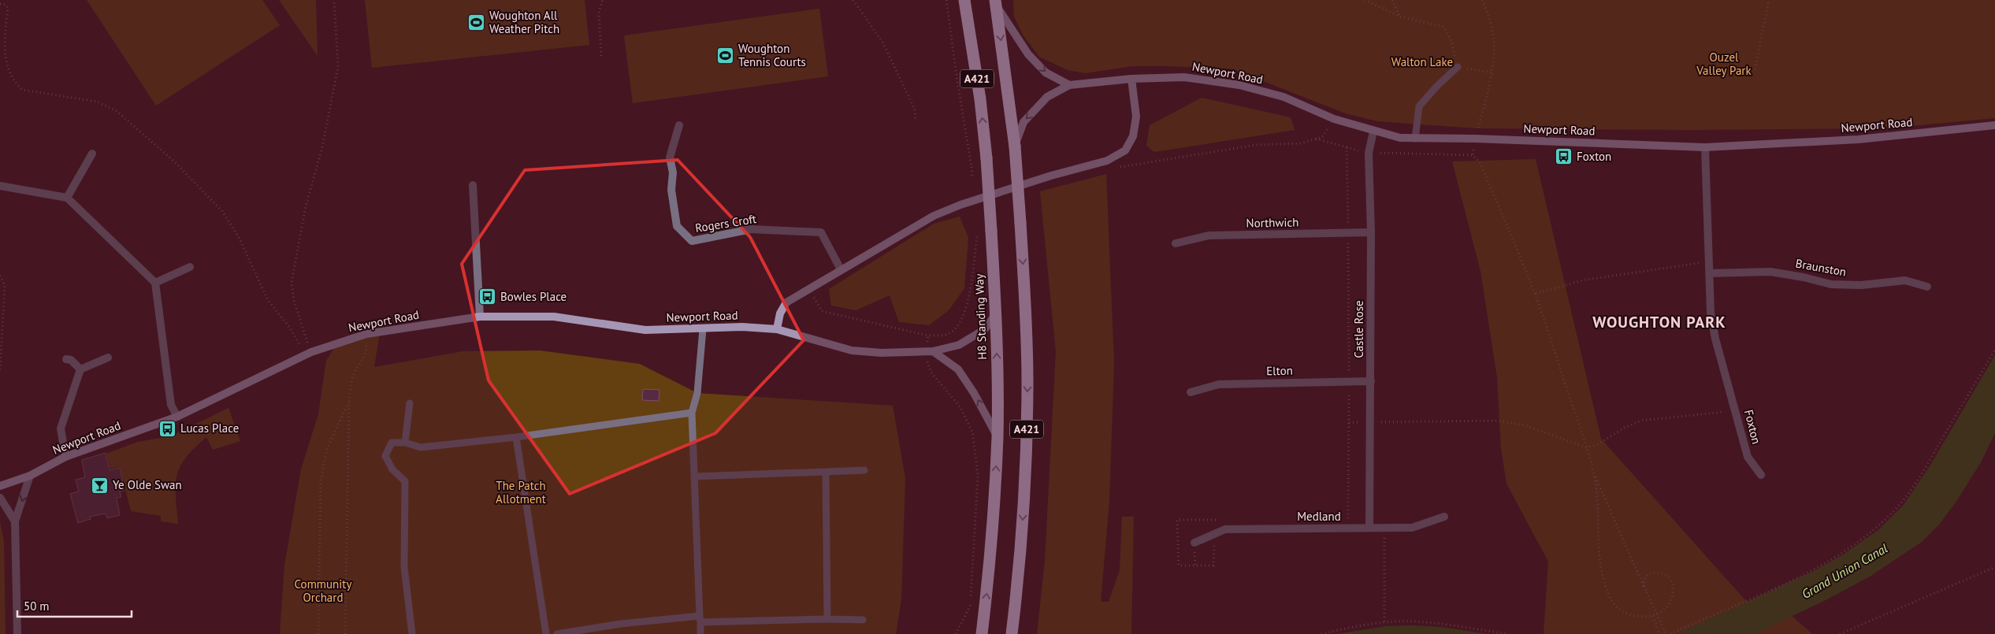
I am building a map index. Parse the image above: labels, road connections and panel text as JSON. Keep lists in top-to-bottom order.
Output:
{
  "streets": {
    "highway": ["A421", "H8 Standing Way"],
    "street": [
      "Newport Road",
      "Northwich",
      "Rogers Croft",
      "Braunston",
      "Castle Rose",
      "Elton",
      "Foxton",
      "Medland"
    ]
  },
  "crossings": [
    ["Newport Road", "H8 Standing Way"],
    ["Newport Road", "Castle Rose"],
    ["Newport Road", "Foxton"],
    ["Northwich", "Castle Rose"],
    ["Braunston", "Foxton"],
    ["Castle Rose", "Elton"],
    ["Castle Rose", "Medland"]
  ],
  "districts": ["WOUGHTON PARK"],
  "water": ["Grand Union Canal"],
  "parks": [
    "Ouzel Valley Park",
    "Walton Lake",
    "The Patch Allotment",
    "Community Orchard"
  ],
  "places": {
    "sports": ["Woughton All Weather Pitch", "Woughton Tennis Courts"],
    "bus stop": ["Foxton", "Bowles Place", "Lucas Place"],
    "bar": ["Ye Olde Swan"]
  },
  "scale_bar": "50 m"
}
